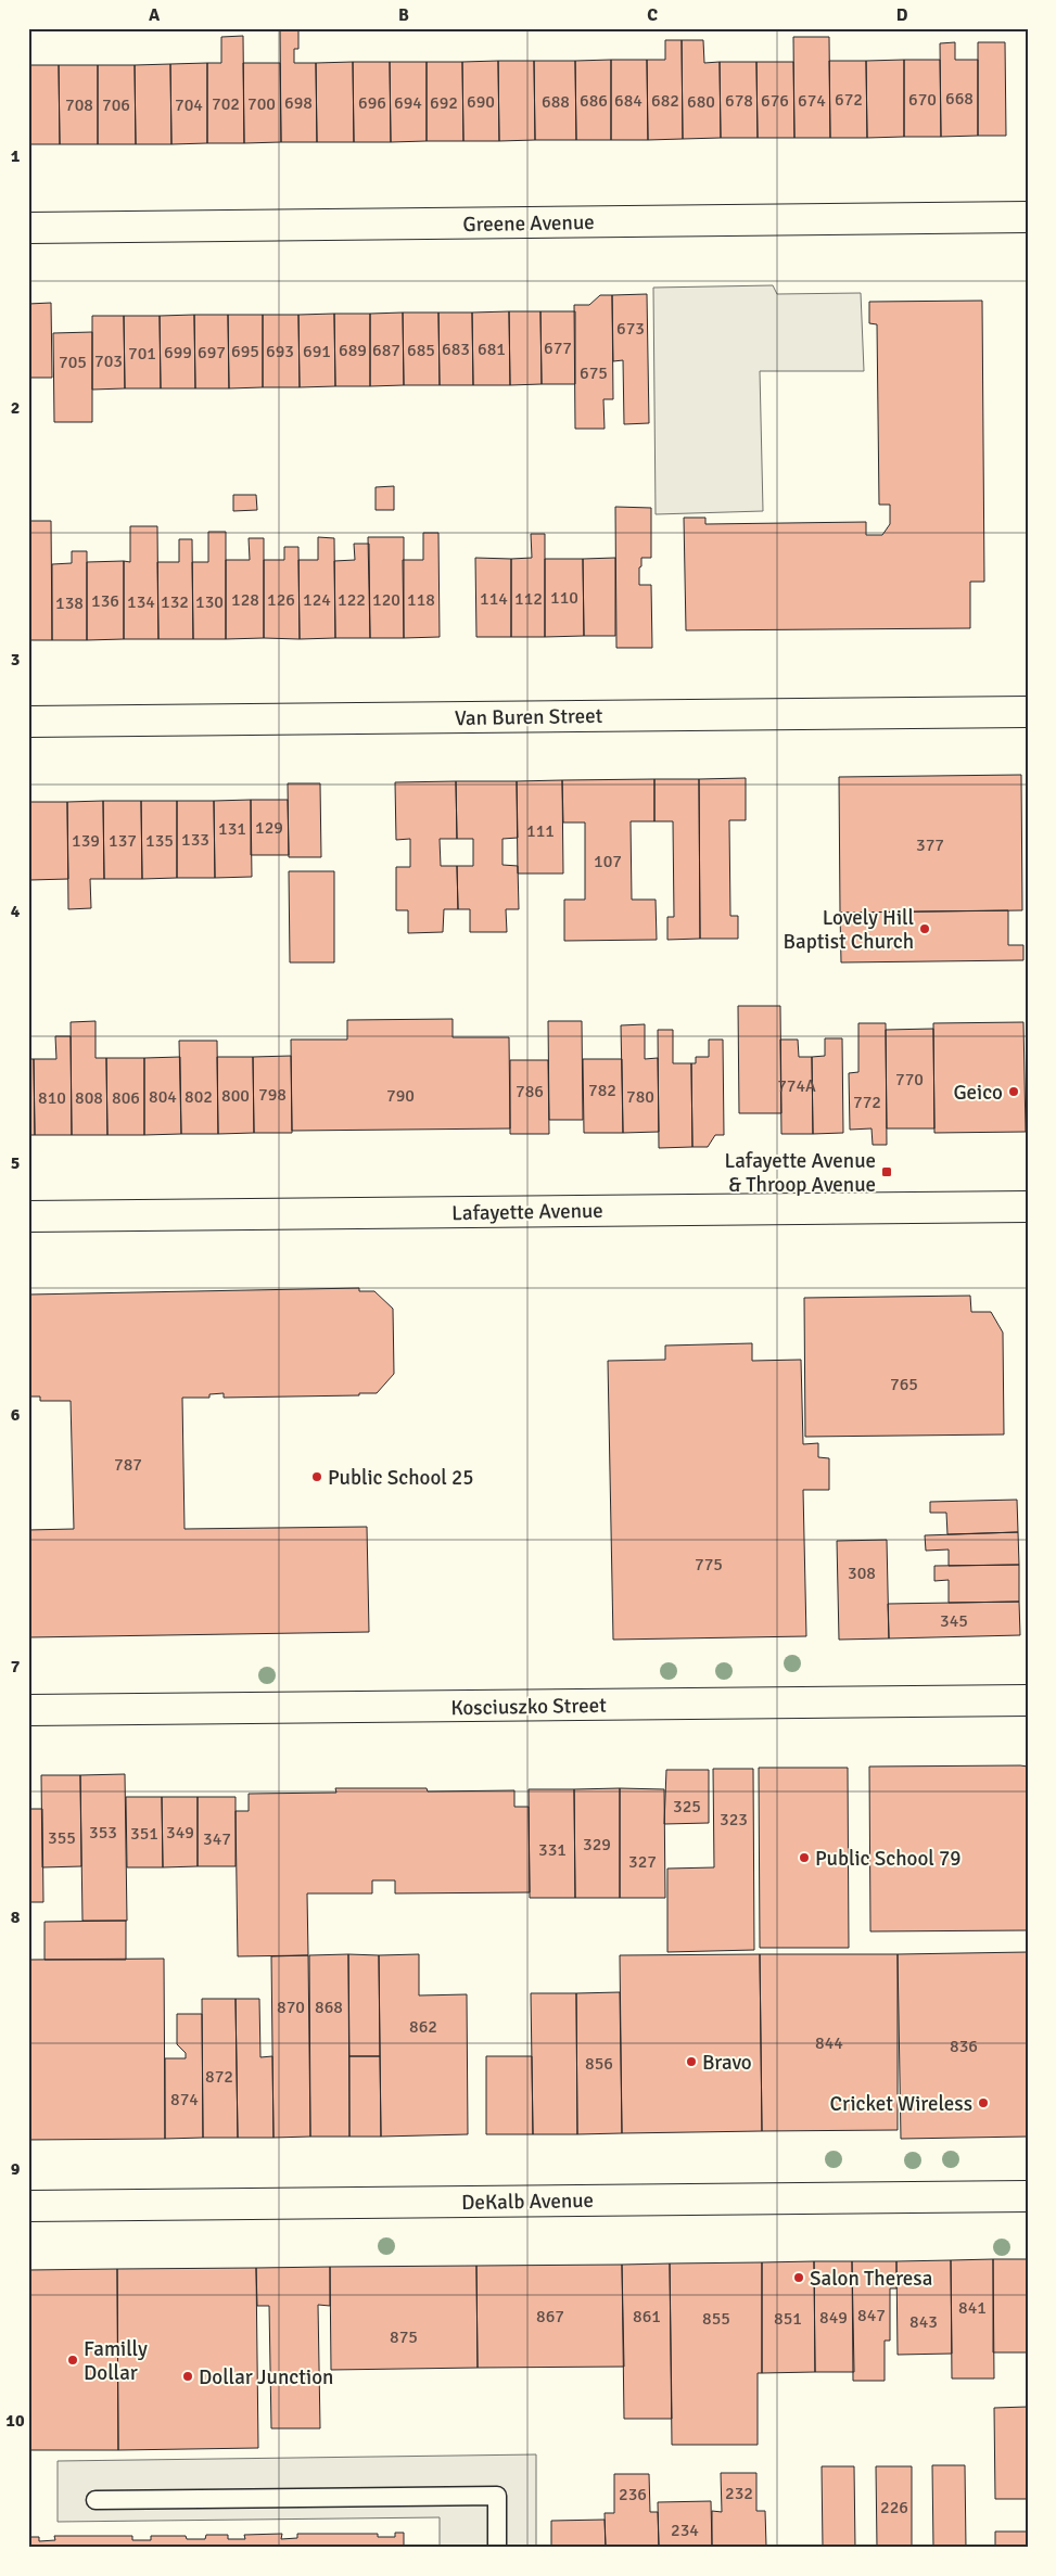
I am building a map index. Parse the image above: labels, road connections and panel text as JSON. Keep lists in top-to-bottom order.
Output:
{
  "streets": {
    "street": [
      "Greene Avenue",
      "Van Buren Street",
      "Lafayette Avenue",
      "Kosciuszko Street",
      "DeKalb Avenue"
    ]
  },
  "places": {
    "other": [
      "Lovely Hill Baptist Church",
      "Geico",
      "Public School 25",
      "Public School 79",
      "Bravo",
      "Cricket Wireless",
      "Salon Theresa",
      "Familly Dollar",
      "Dollar Junction"
    ],
    "transit": ["Lafayette Avenue & Throop Avenue"]
  },
  "house_numbers": [
    "668",
    "672",
    "670",
    "686",
    "684",
    "682",
    "678",
    "676",
    "674",
    "690",
    "688",
    "680",
    "698",
    "696",
    "694",
    "692",
    "702",
    "700",
    "708",
    "706",
    "704",
    "673",
    "677",
    "683",
    "681",
    "689",
    "687",
    "685",
    "695",
    "693",
    "691",
    "699",
    "697",
    "701",
    "703",
    "705",
    "675",
    "110",
    "114",
    "112",
    "128",
    "126",
    "124",
    "122",
    "120",
    "118",
    "136",
    "134",
    "132",
    "130",
    "138",
    "129",
    "131",
    "111",
    "133",
    "139",
    "137",
    "135",
    "377",
    "107",
    "770",
    "774A",
    "782",
    "786",
    "798",
    "800",
    "790",
    "804",
    "802",
    "780",
    "810",
    "808",
    "806",
    "772",
    "765",
    "787",
    "775",
    "308",
    "345",
    "325",
    "323",
    "353",
    "349",
    "351",
    "355",
    "347",
    "329",
    "331",
    "327",
    "870",
    "868",
    "862",
    "844",
    "836",
    "856",
    "872",
    "874",
    "841",
    "847",
    "867",
    "861",
    "849",
    "855",
    "851",
    "843",
    "875",
    "232",
    "236",
    "226",
    "234"
  ],
  "grid": {
    "columns": [
      "A",
      "B",
      "C",
      "D"
    ],
    "rows": [
      "1",
      "2",
      "3",
      "4",
      "5",
      "6",
      "7",
      "8",
      "9",
      "10"
    ]
  }
}
